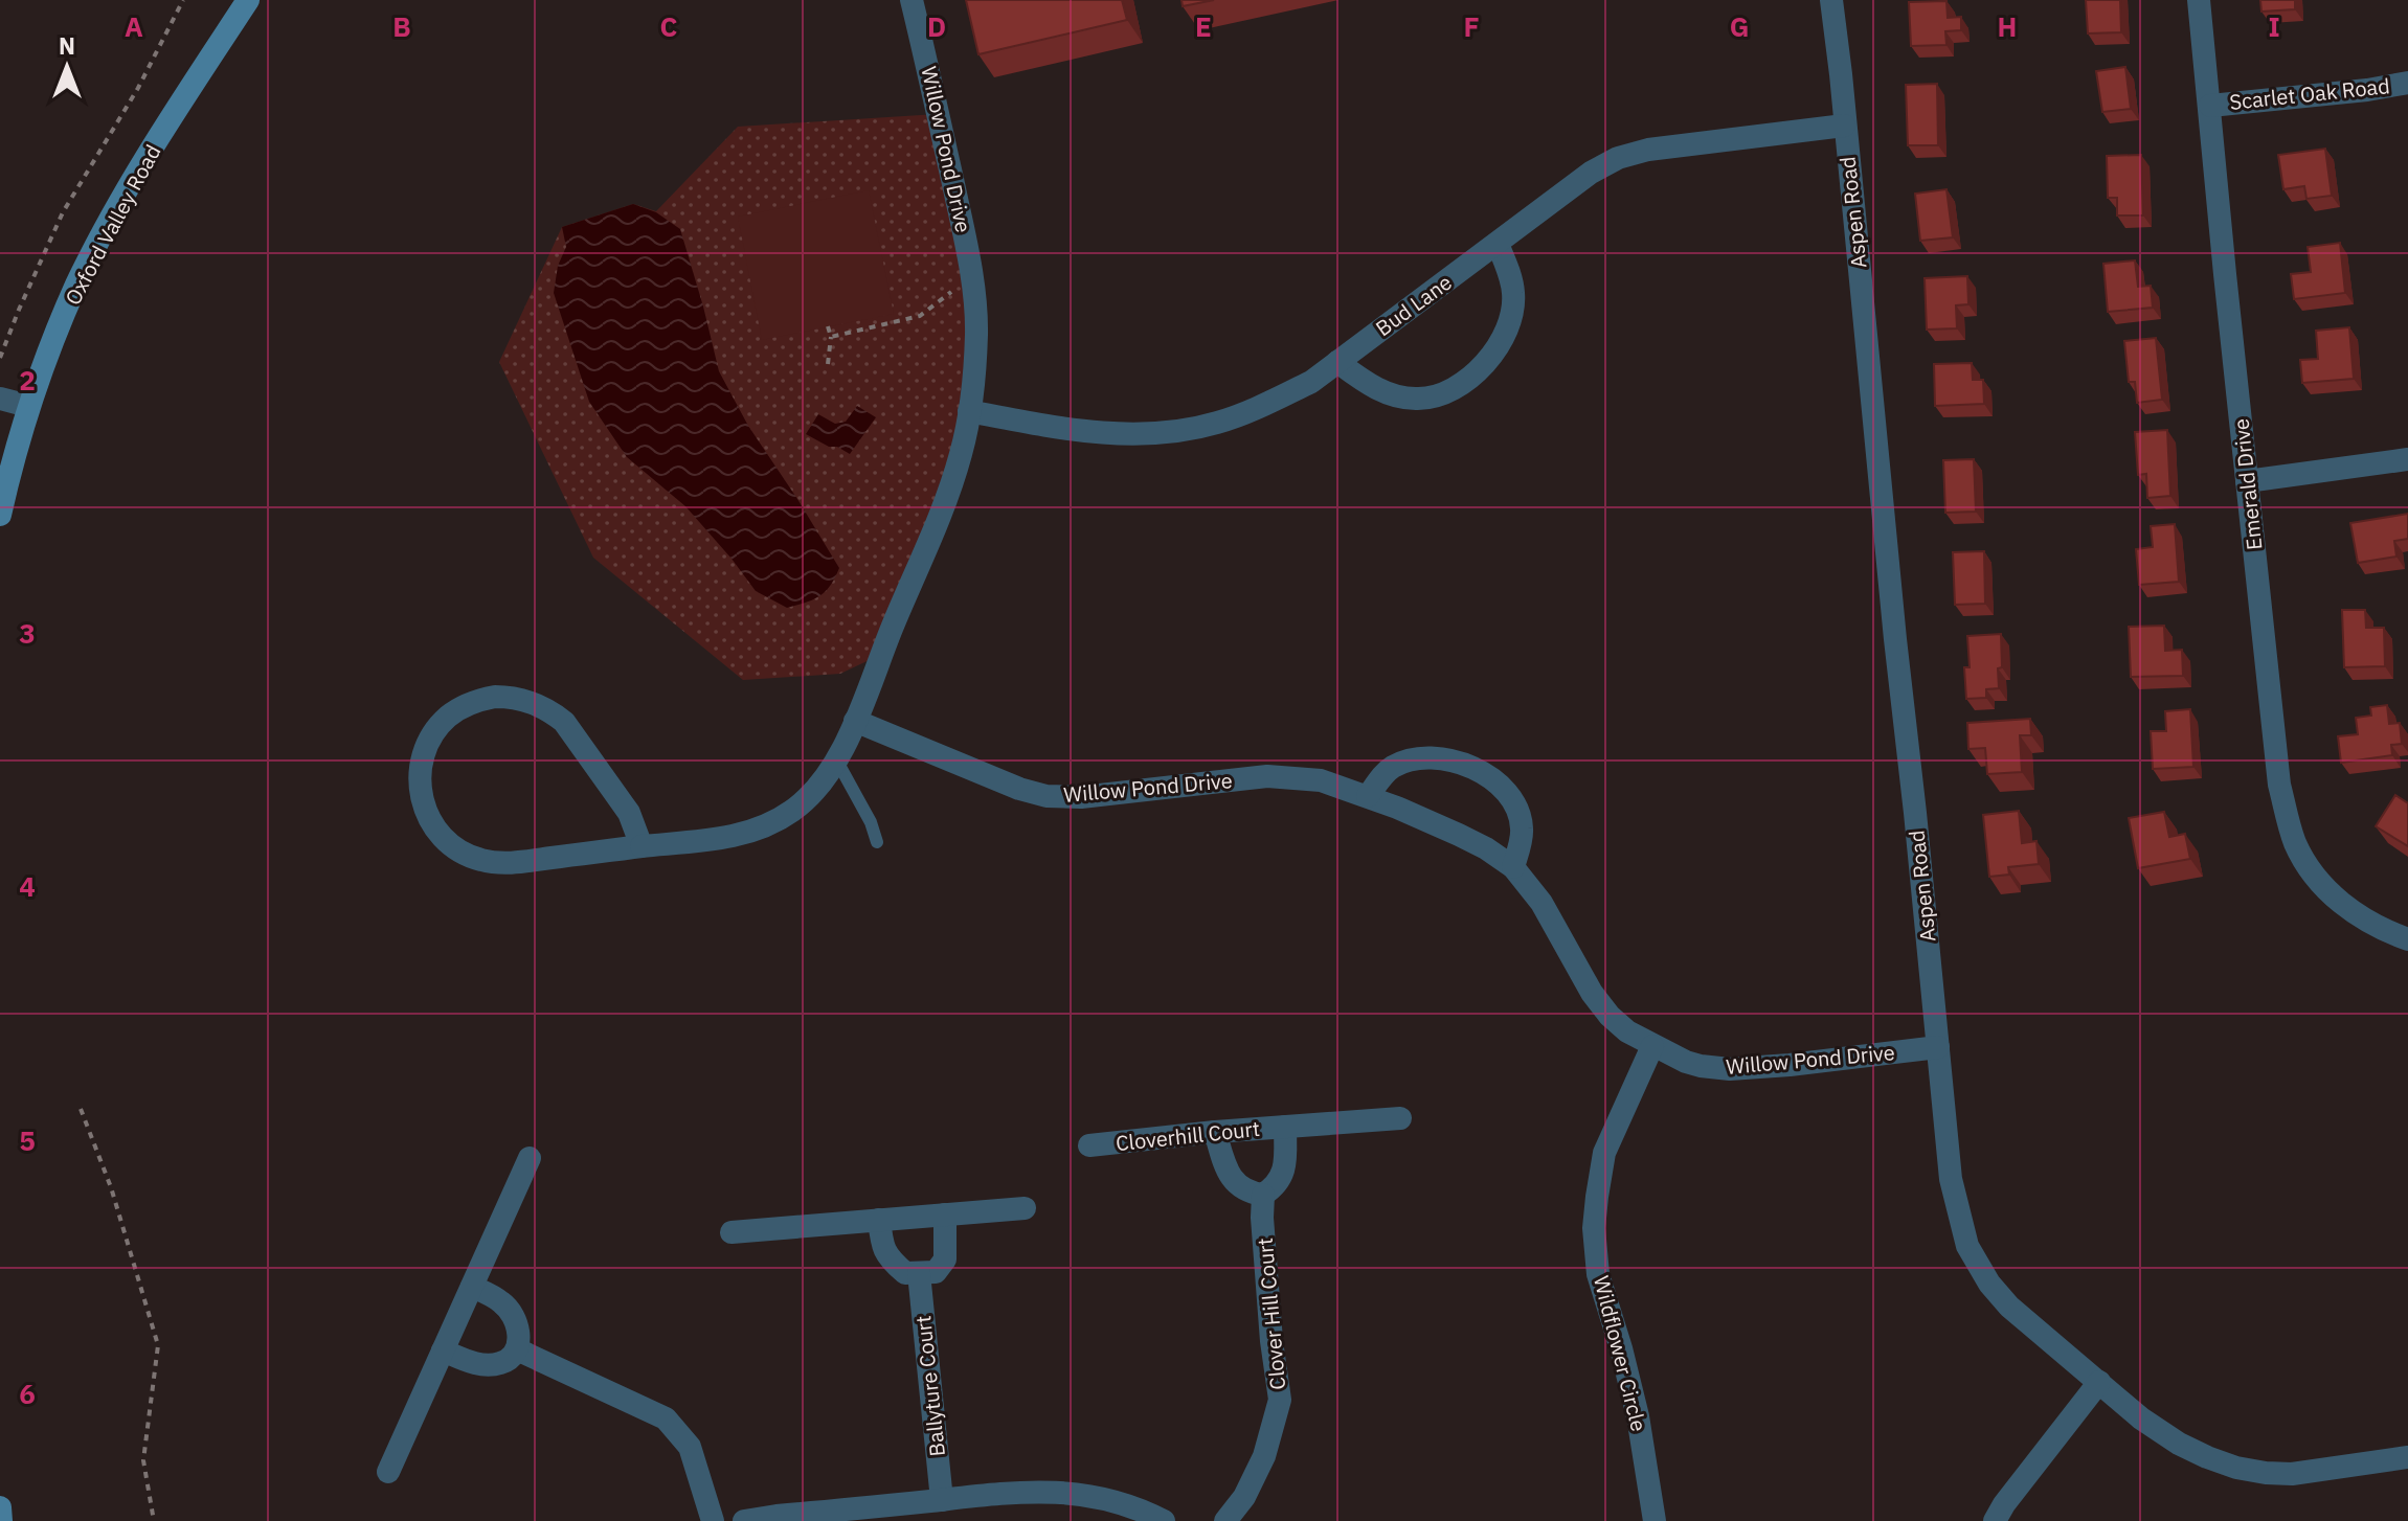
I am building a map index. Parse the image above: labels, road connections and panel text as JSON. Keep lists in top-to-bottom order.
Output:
{
  "streets": {
    "main road": ["Oxford Valley Road"],
    "street": [
      "Scarlet Oak Road",
      "Willow Pond Drive",
      "Aspen Road",
      "Bud Lane",
      "Emerald Drive",
      "Cloverhill Court",
      "Clover Hill Court",
      "Wildflower Circle",
      "Ballyture Court"
    ]
  },
  "crossings": [
    ["Scarlet Oak Road", "Emerald Drive"],
    ["Willow Pond Drive", "Aspen Road"],
    ["Willow Pond Drive", "Bud Lane"],
    ["Willow Pond Drive", "Wildflower Circle"],
    ["Aspen Road", "Bud Lane"]
  ],
  "north": "top",
  "grid": {
    "columns": [
      "A",
      "B",
      "C",
      "D",
      "E",
      "F",
      "G",
      "H",
      "I"
    ],
    "rows": [
      "2",
      "3",
      "4",
      "5",
      "6"
    ]
  }
}
